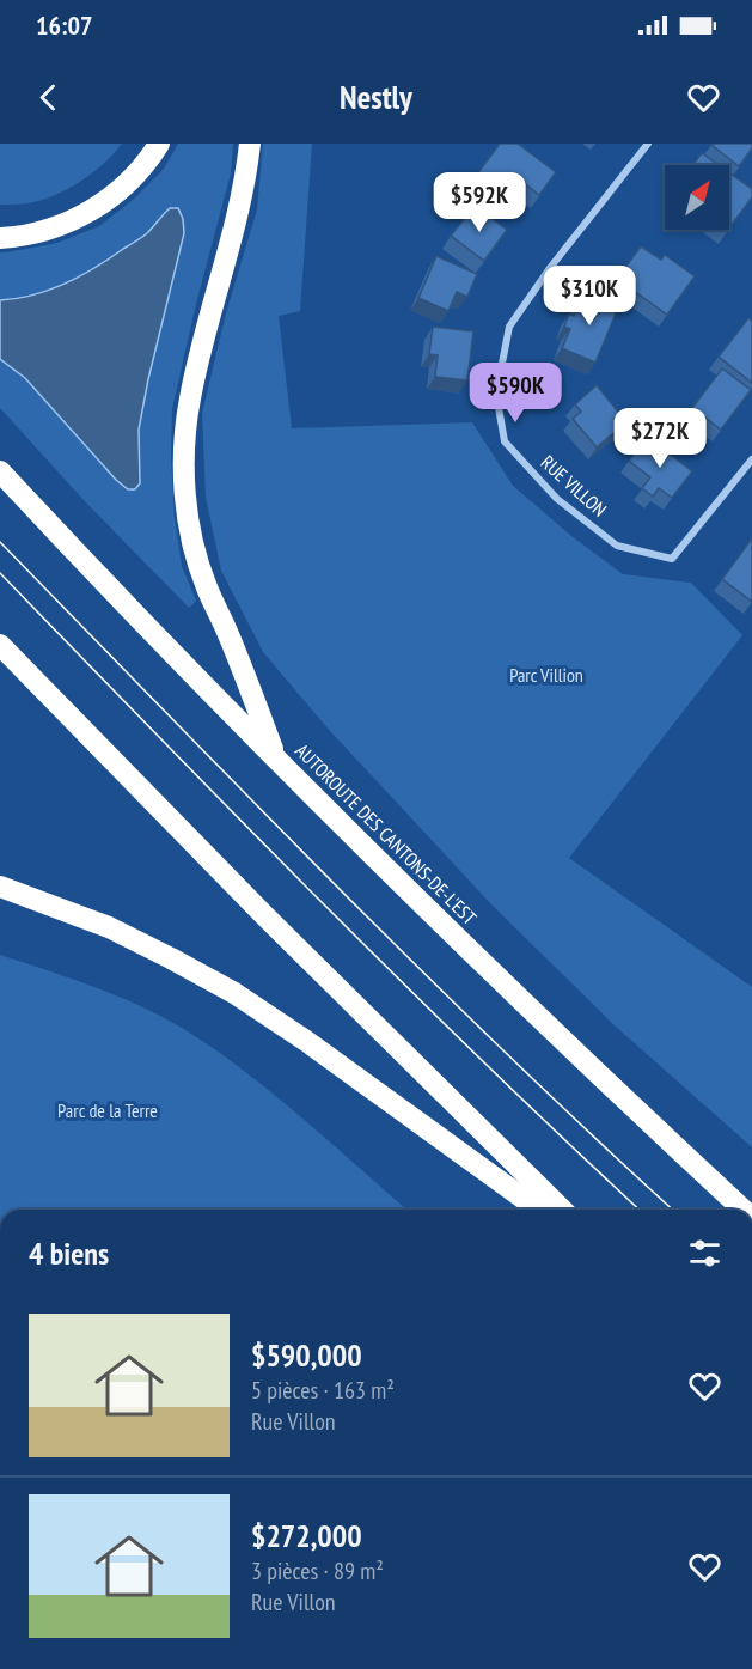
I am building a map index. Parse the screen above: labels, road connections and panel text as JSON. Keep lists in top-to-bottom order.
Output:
{
  "streets": {
    "highway": ["AUTOROUTE DES CANTONS-DE-L'EST"],
    "street": ["RUE VILLON"]
  },
  "parks": ["Parc Villion", "Parc de la Terre"],
  "north": "top right",
  "page": {
    "status": "16:07",
    "header": "Nestly",
    "price": [
      "$592K",
      "$310K",
      "$590K",
      "$272K"
    ],
    "heading": "4 biens",
    "list": [
      {
        "name": "$590,000",
        "note": "5 pièces · 163 m² · Rue Villon"
      },
      {
        "name": "$272,000",
        "note": "3 pièces · 89 m² · Rue Villon"
      }
    ]
  }
}
